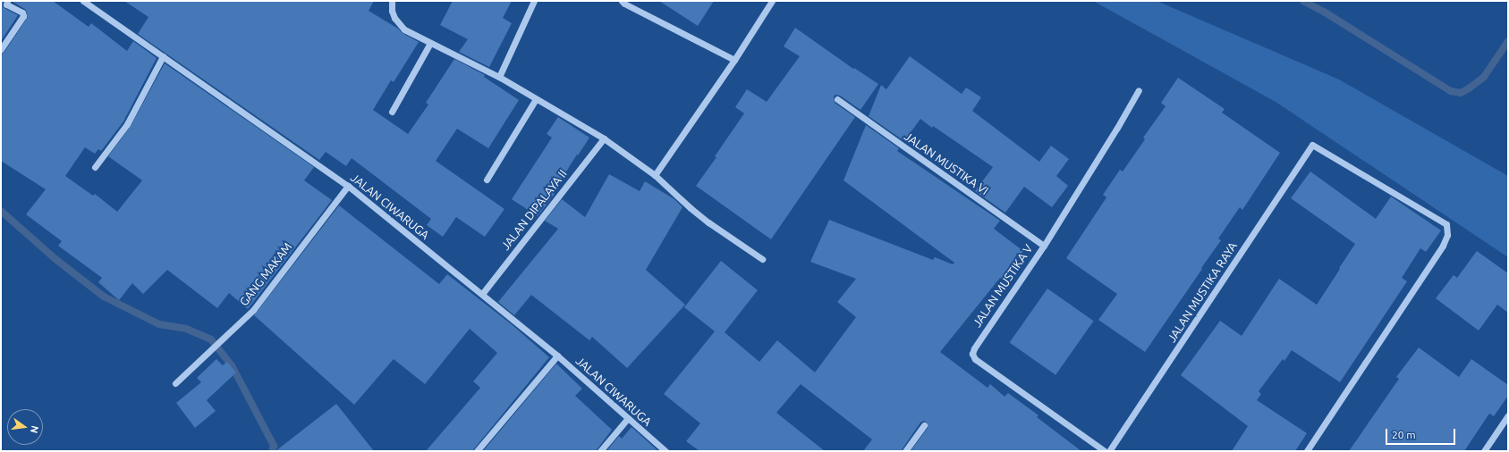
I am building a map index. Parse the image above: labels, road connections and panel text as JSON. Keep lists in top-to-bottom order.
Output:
{
  "streets": {
    "street": [
      "JALAN MUSTIKA VI",
      "JALAN CIWARUGA",
      "JALAN DIPALAYA II",
      "GANG MAKAM",
      "JALAN MUSTIKA V",
      "JALAN MUSTIKA RAYA"
    ]
  },
  "crossings": [
    ["JALAN MUSTIKA VI", "JALAN MUSTIKA V"],
    ["JALAN CIWARUGA", "JALAN DIPALAYA II"],
    ["JALAN CIWARUGA", "GANG MAKAM"]
  ],
  "scale_bar": "20 m",
  "north": "right"
}
